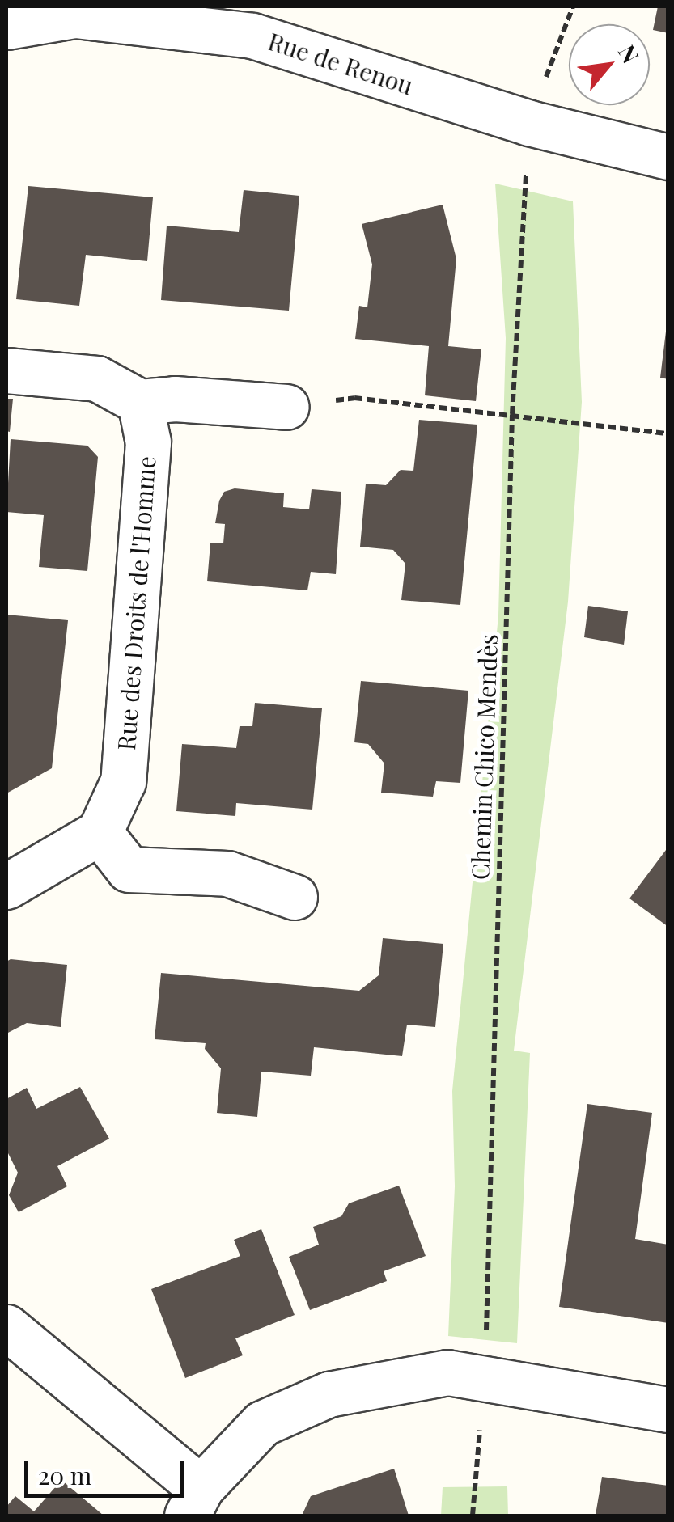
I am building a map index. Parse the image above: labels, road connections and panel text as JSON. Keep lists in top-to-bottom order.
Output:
{
  "streets": {
    "street": ["Rue de Renou", "Rue des Droits de l'Homme"],
    "path": ["Chemin Chico Mendès"]
  },
  "crossings": [
    ["Rue de Renou", "Chemin Chico Mendès"]
  ],
  "scale_bar": "20 m",
  "north": "top right"
}
